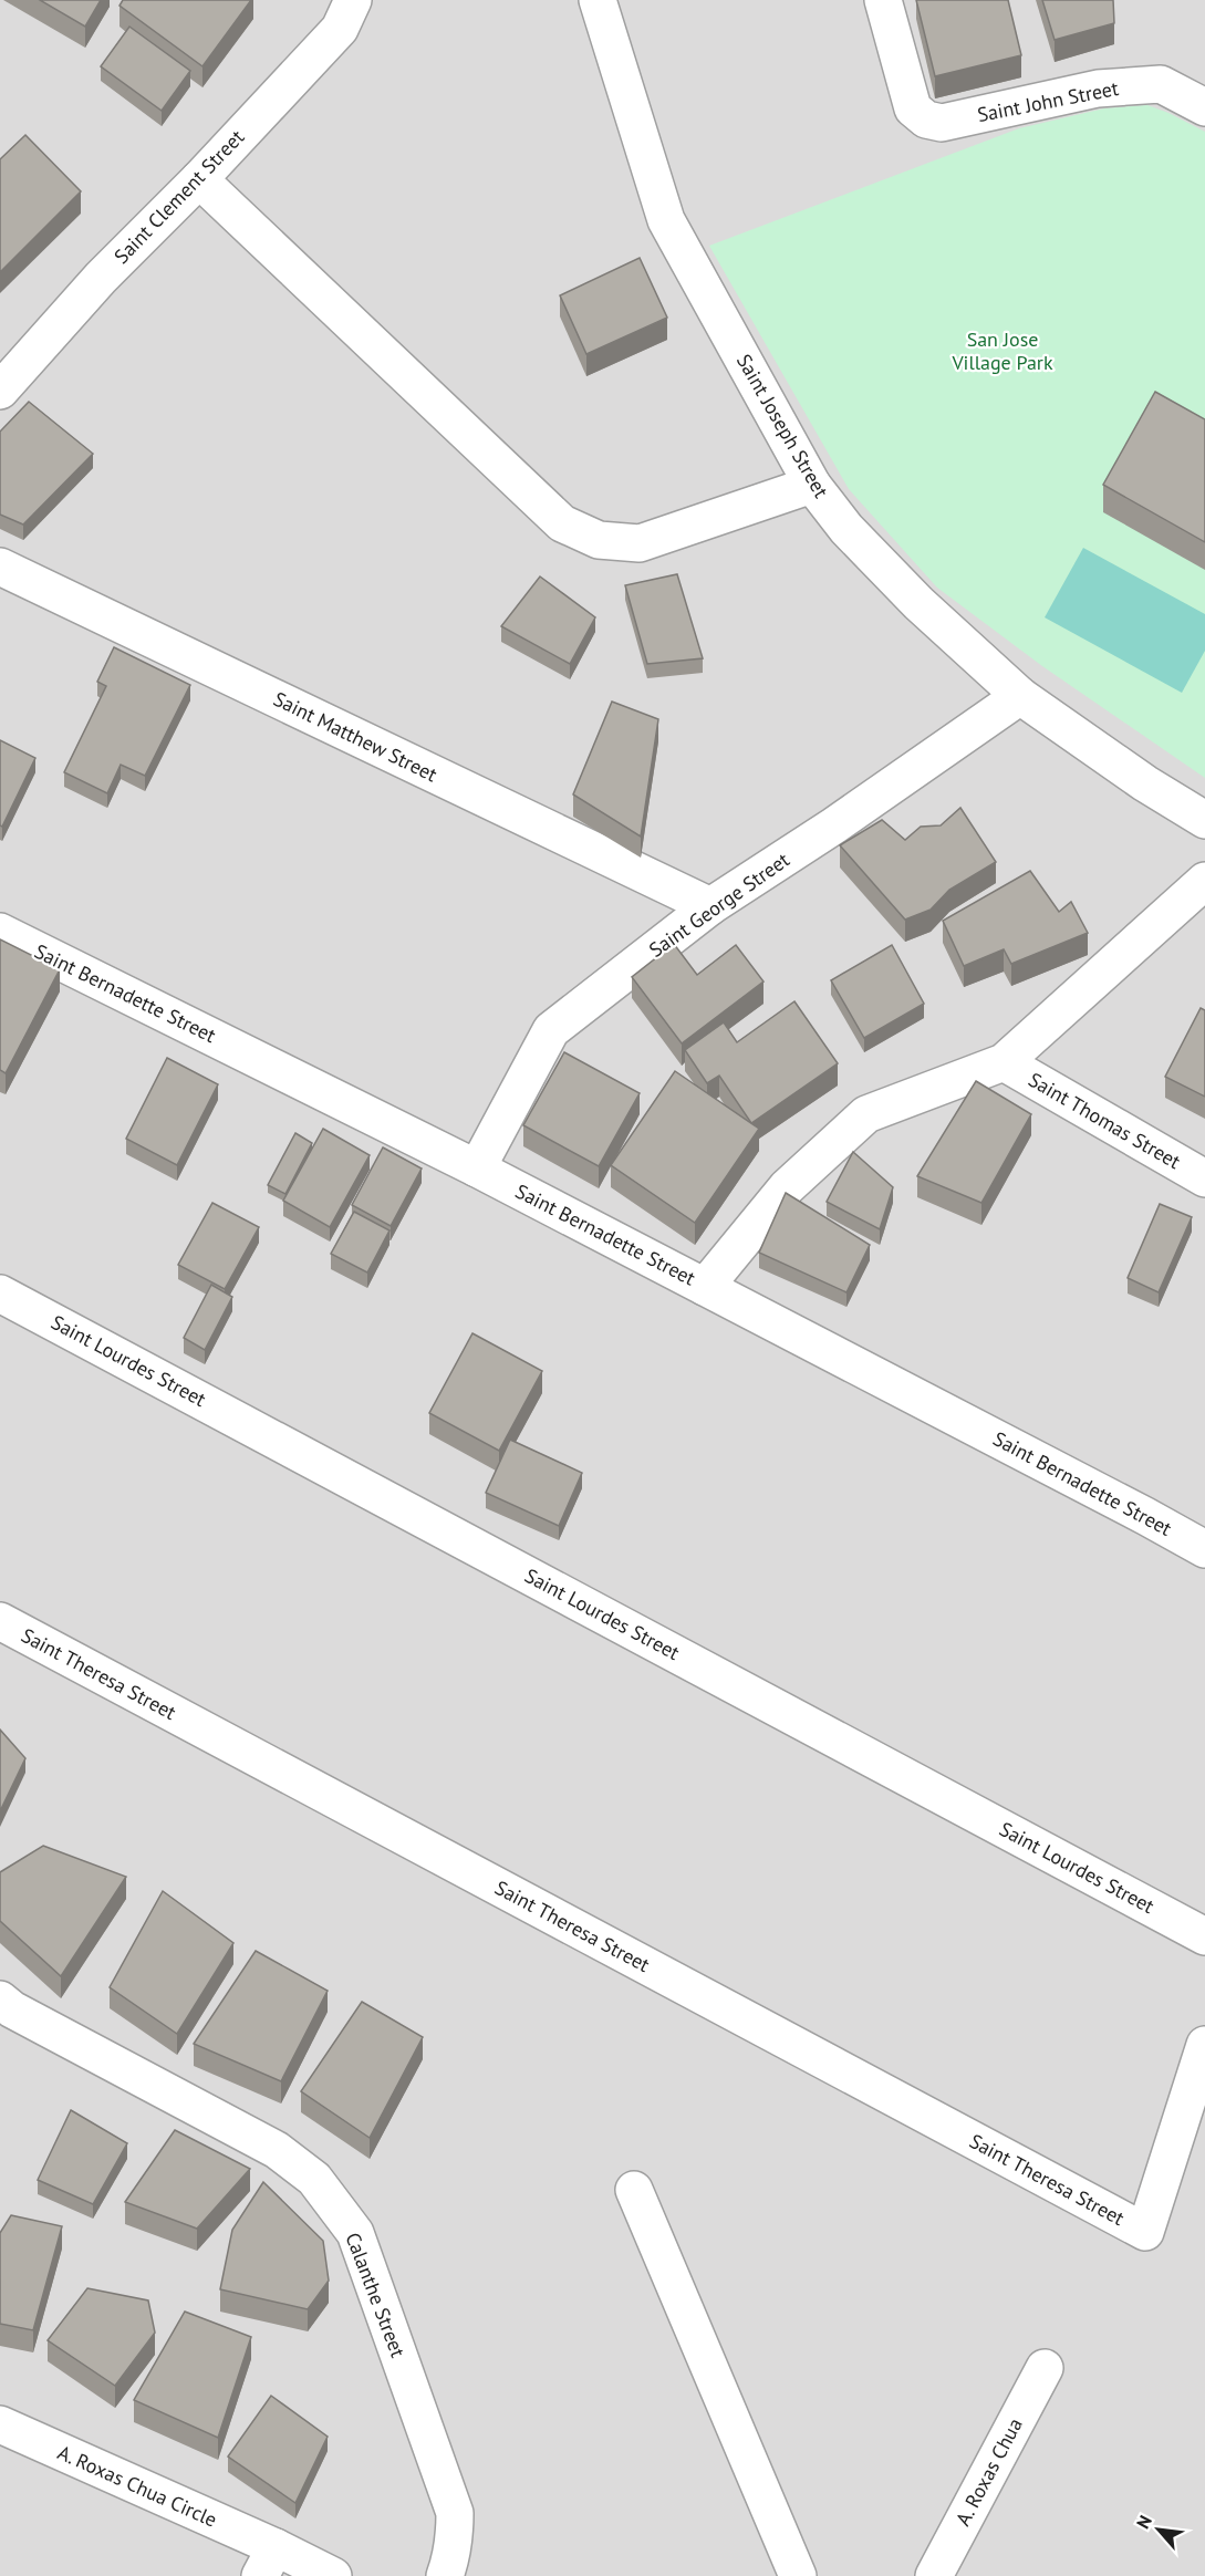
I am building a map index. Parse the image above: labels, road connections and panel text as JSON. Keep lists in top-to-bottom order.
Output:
{
  "streets": {
    "street": [
      "Saint John Street",
      "Saint Clement Street",
      "Saint Joseph Street",
      "Saint Matthew Street",
      "Saint George Street",
      "Saint Bernadette Street",
      "Saint Thomas Street",
      "Saint Lourdes Street",
      "Saint Theresa Street",
      "Calanthe Street",
      "A. Roxas Chua",
      "A. Roxas Chua Circle"
    ]
  },
  "crossings": [
    ["Saint Joseph Street", "Saint George Street"],
    ["Saint Matthew Street", "Saint George Street"],
    ["Saint George Street", "Saint Bernadette Street"]
  ],
  "parks": ["San Jose Village Park"],
  "north": "top left"
}
